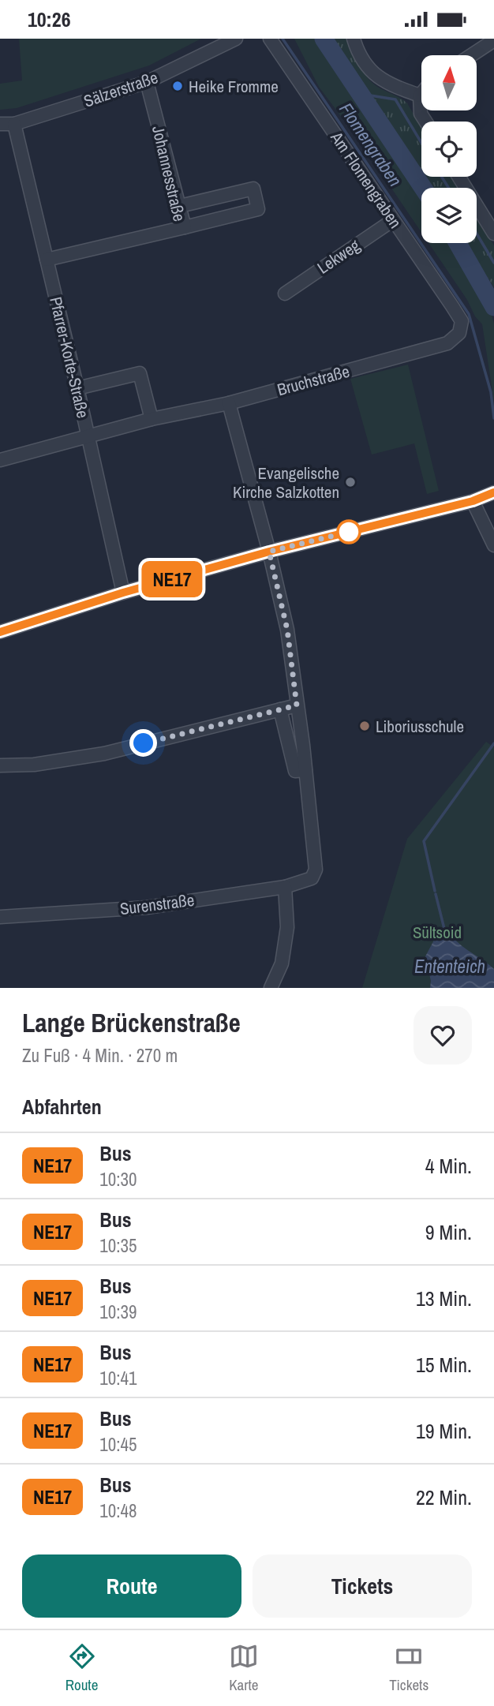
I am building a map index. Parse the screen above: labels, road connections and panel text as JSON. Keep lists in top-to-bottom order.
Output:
{
  "streets": {
    "street": [
      "Sälzerstraße",
      "Johannesstraße",
      "Am Flomengraben",
      "Lekweg",
      "Pfarrer-Korte-Straße",
      "Bruchstraße",
      "Surenstraße"
    ]
  },
  "crossings": [
    ["Sälzerstraße", "Johannesstraße"],
    ["Sälzerstraße", "Pfarrer-Korte-Straße"],
    ["Johannesstraße", "Pfarrer-Korte-Straße"],
    ["Am Flomengraben", "Lekweg"],
    ["Am Flomengraben", "Bruchstraße"],
    ["Pfarrer-Korte-Straße", "Bruchstraße"]
  ],
  "water": ["Flomengraben", "Ententeich"],
  "parks": ["Sültsoid"],
  "places": ["Heike Fromme", "Evangelische Kirche Salzkotten", "Liboriusschule"],
  "lines": ["bus line NE17"],
  "north": "top",
  "page": {
    "status": "10:26",
    "on_map": "NE17",
    "heading": [
      ["Lange Brückenstraße", "Zu Fuß · 4 Min. · 270 m"],
      "Abfahrten"
    ],
    "list": [
      {
        "mark": "NE17",
        "name": "Bus",
        "note": "10:30",
        "value": "4 Min."
      },
      {
        "mark": "NE17",
        "name": "Bus",
        "note": "10:35",
        "value": "9 Min."
      },
      {
        "mark": "NE17",
        "name": "Bus",
        "note": "10:39",
        "value": "13 Min."
      },
      {
        "mark": "NE17",
        "name": "Bus",
        "note": "10:41",
        "value": "15 Min."
      },
      {
        "mark": "NE17",
        "name": "Bus",
        "note": "10:45",
        "value": "19 Min."
      },
      {
        "mark": "NE17",
        "name": "Bus",
        "note": "10:48",
        "value": "22 Min."
      }
    ],
    "buttons": ["Route", "Tickets"],
    "tabs": ["Route", "Karte", "Tickets"]
  }
}
